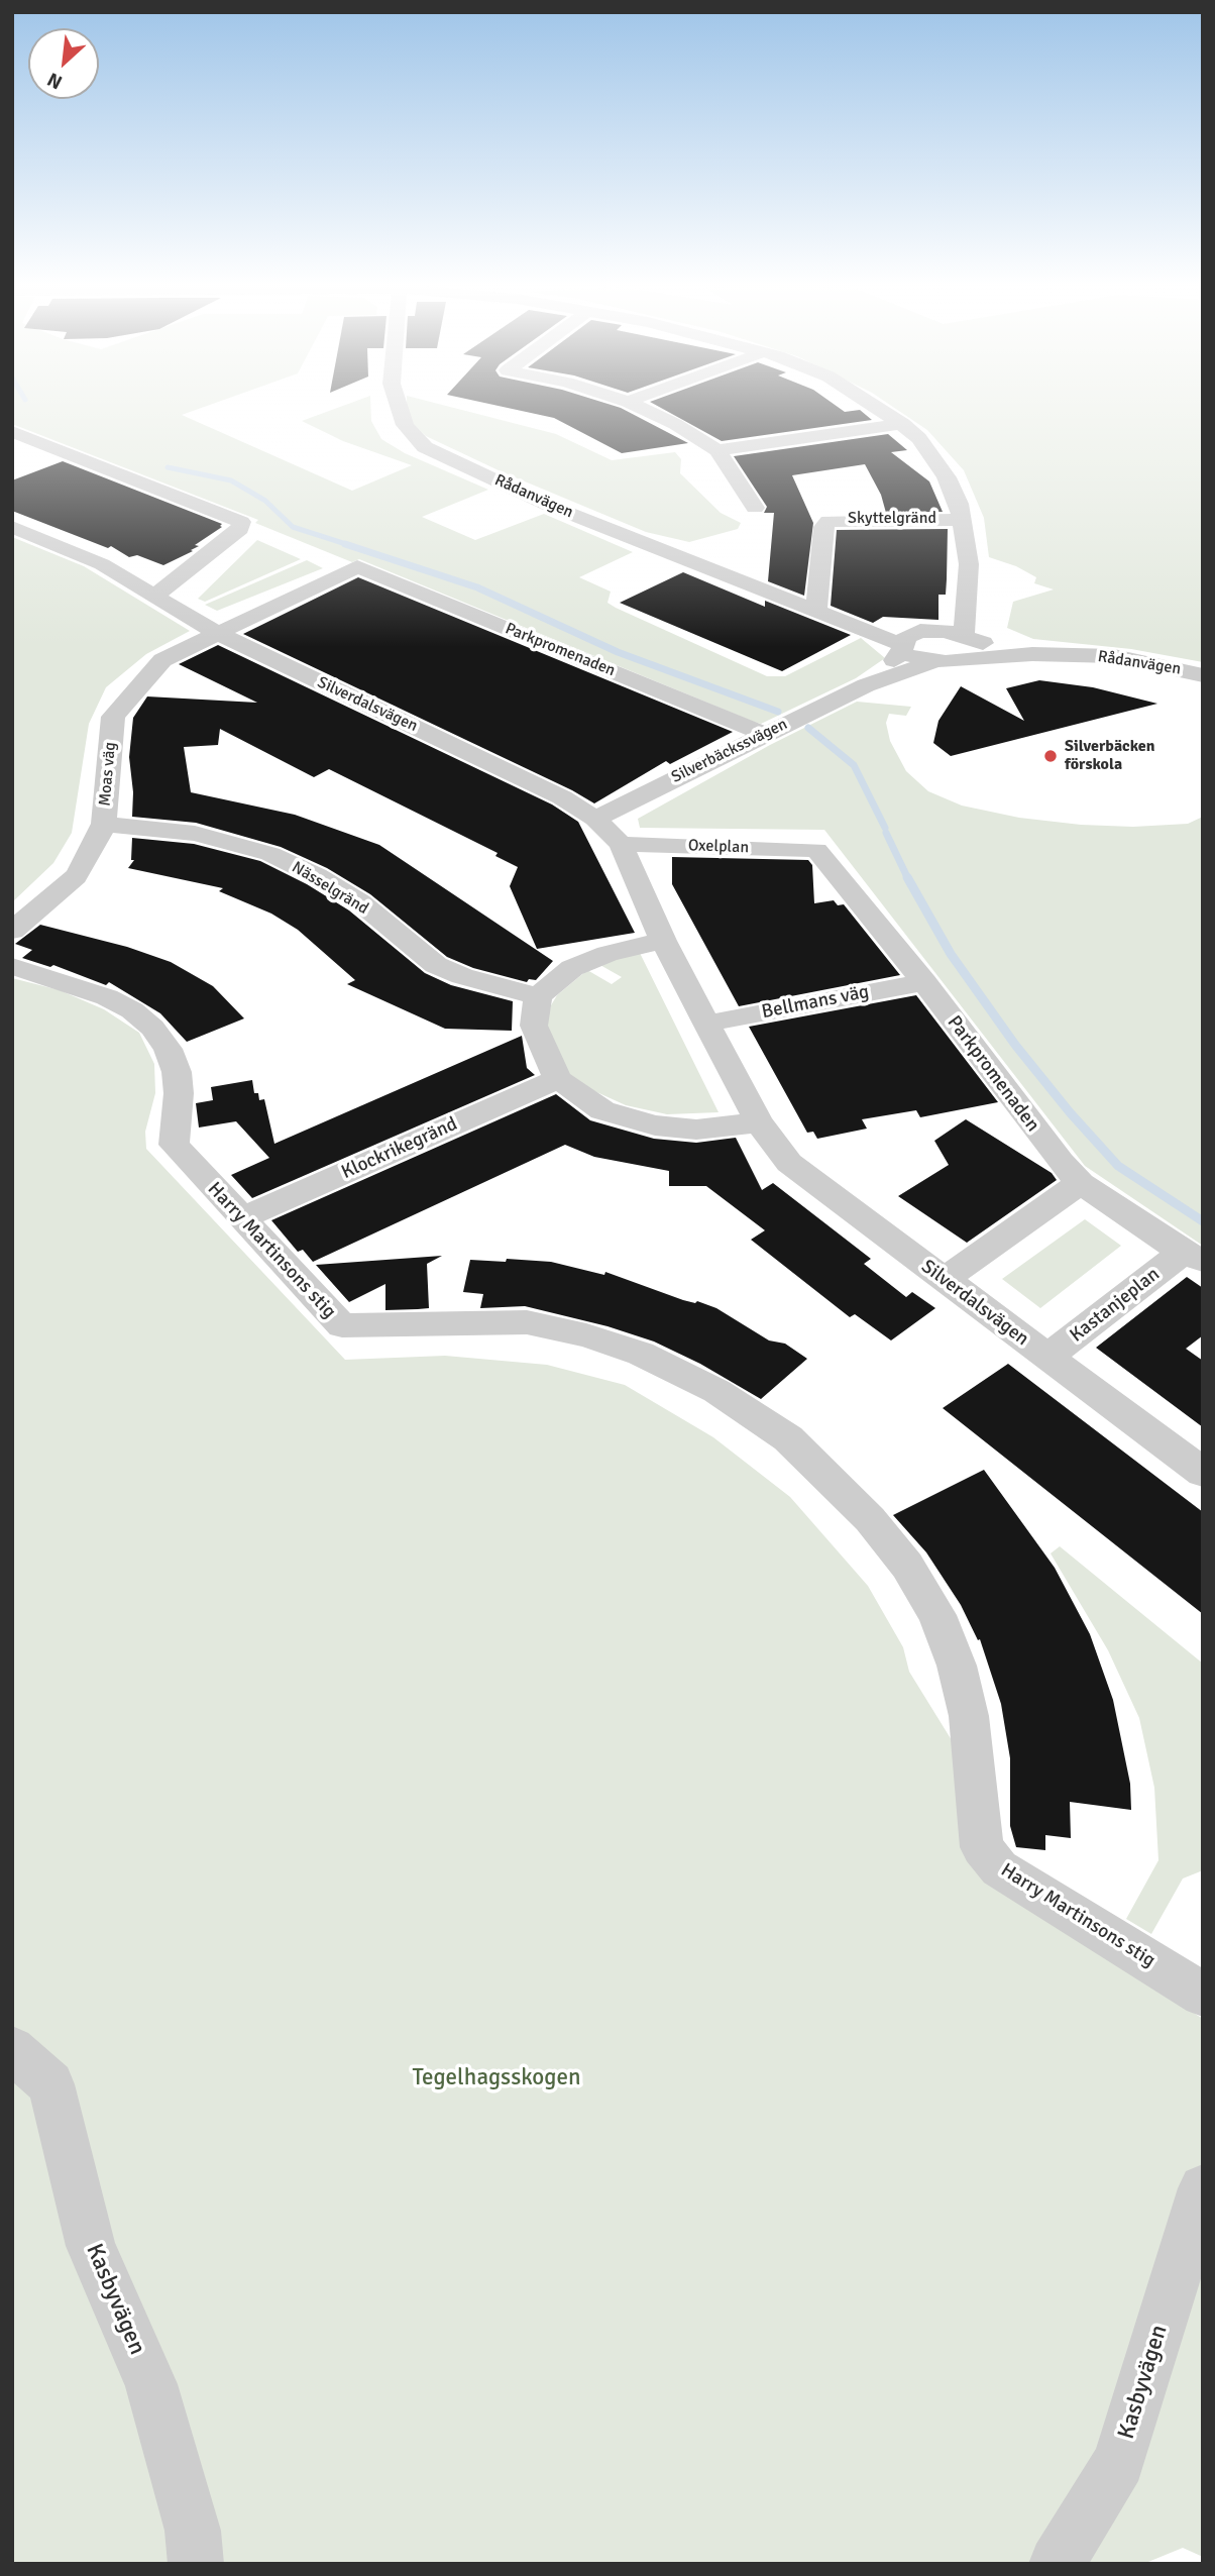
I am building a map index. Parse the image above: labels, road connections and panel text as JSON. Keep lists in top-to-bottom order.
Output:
{
  "streets": {
    "street": [
      "Rådanvägen",
      "Skyttelgränd",
      "Parkpromenaden",
      "Silverdalsvägen",
      "Silverbäckssvägen",
      "Moas väg",
      "Oxelplan",
      "Nässelgränd",
      "Bellmans väg",
      "Klockrikegränd",
      "Harry Martinsons stig",
      "Kastanjeplan",
      "Kasbyvägen"
    ]
  },
  "crossings": [
    ["Rådanvägen", "Skyttelgränd"],
    ["Rådanvägen", "Silverbäckssvägen"],
    ["Parkpromenaden", "Silverbäckssvägen"],
    ["Parkpromenaden", "Moas väg"],
    ["Parkpromenaden", "Oxelplan"],
    ["Parkpromenaden", "Bellmans väg"],
    ["Parkpromenaden", "Kastanjeplan"],
    ["Silverdalsvägen", "Silverbäckssvägen"],
    ["Silverdalsvägen", "Moas väg"],
    ["Silverdalsvägen", "Oxelplan"],
    ["Silverdalsvägen", "Bellmans väg"],
    ["Silverdalsvägen", "Kastanjeplan"],
    ["Moas väg", "Nässelgränd"],
    ["Klockrikegränd", "Harry Martinsons stig"]
  ],
  "parks": ["Tegelhagsskogen"],
  "places": ["Silverbäcken förskola"],
  "north": "bottom left"
}
